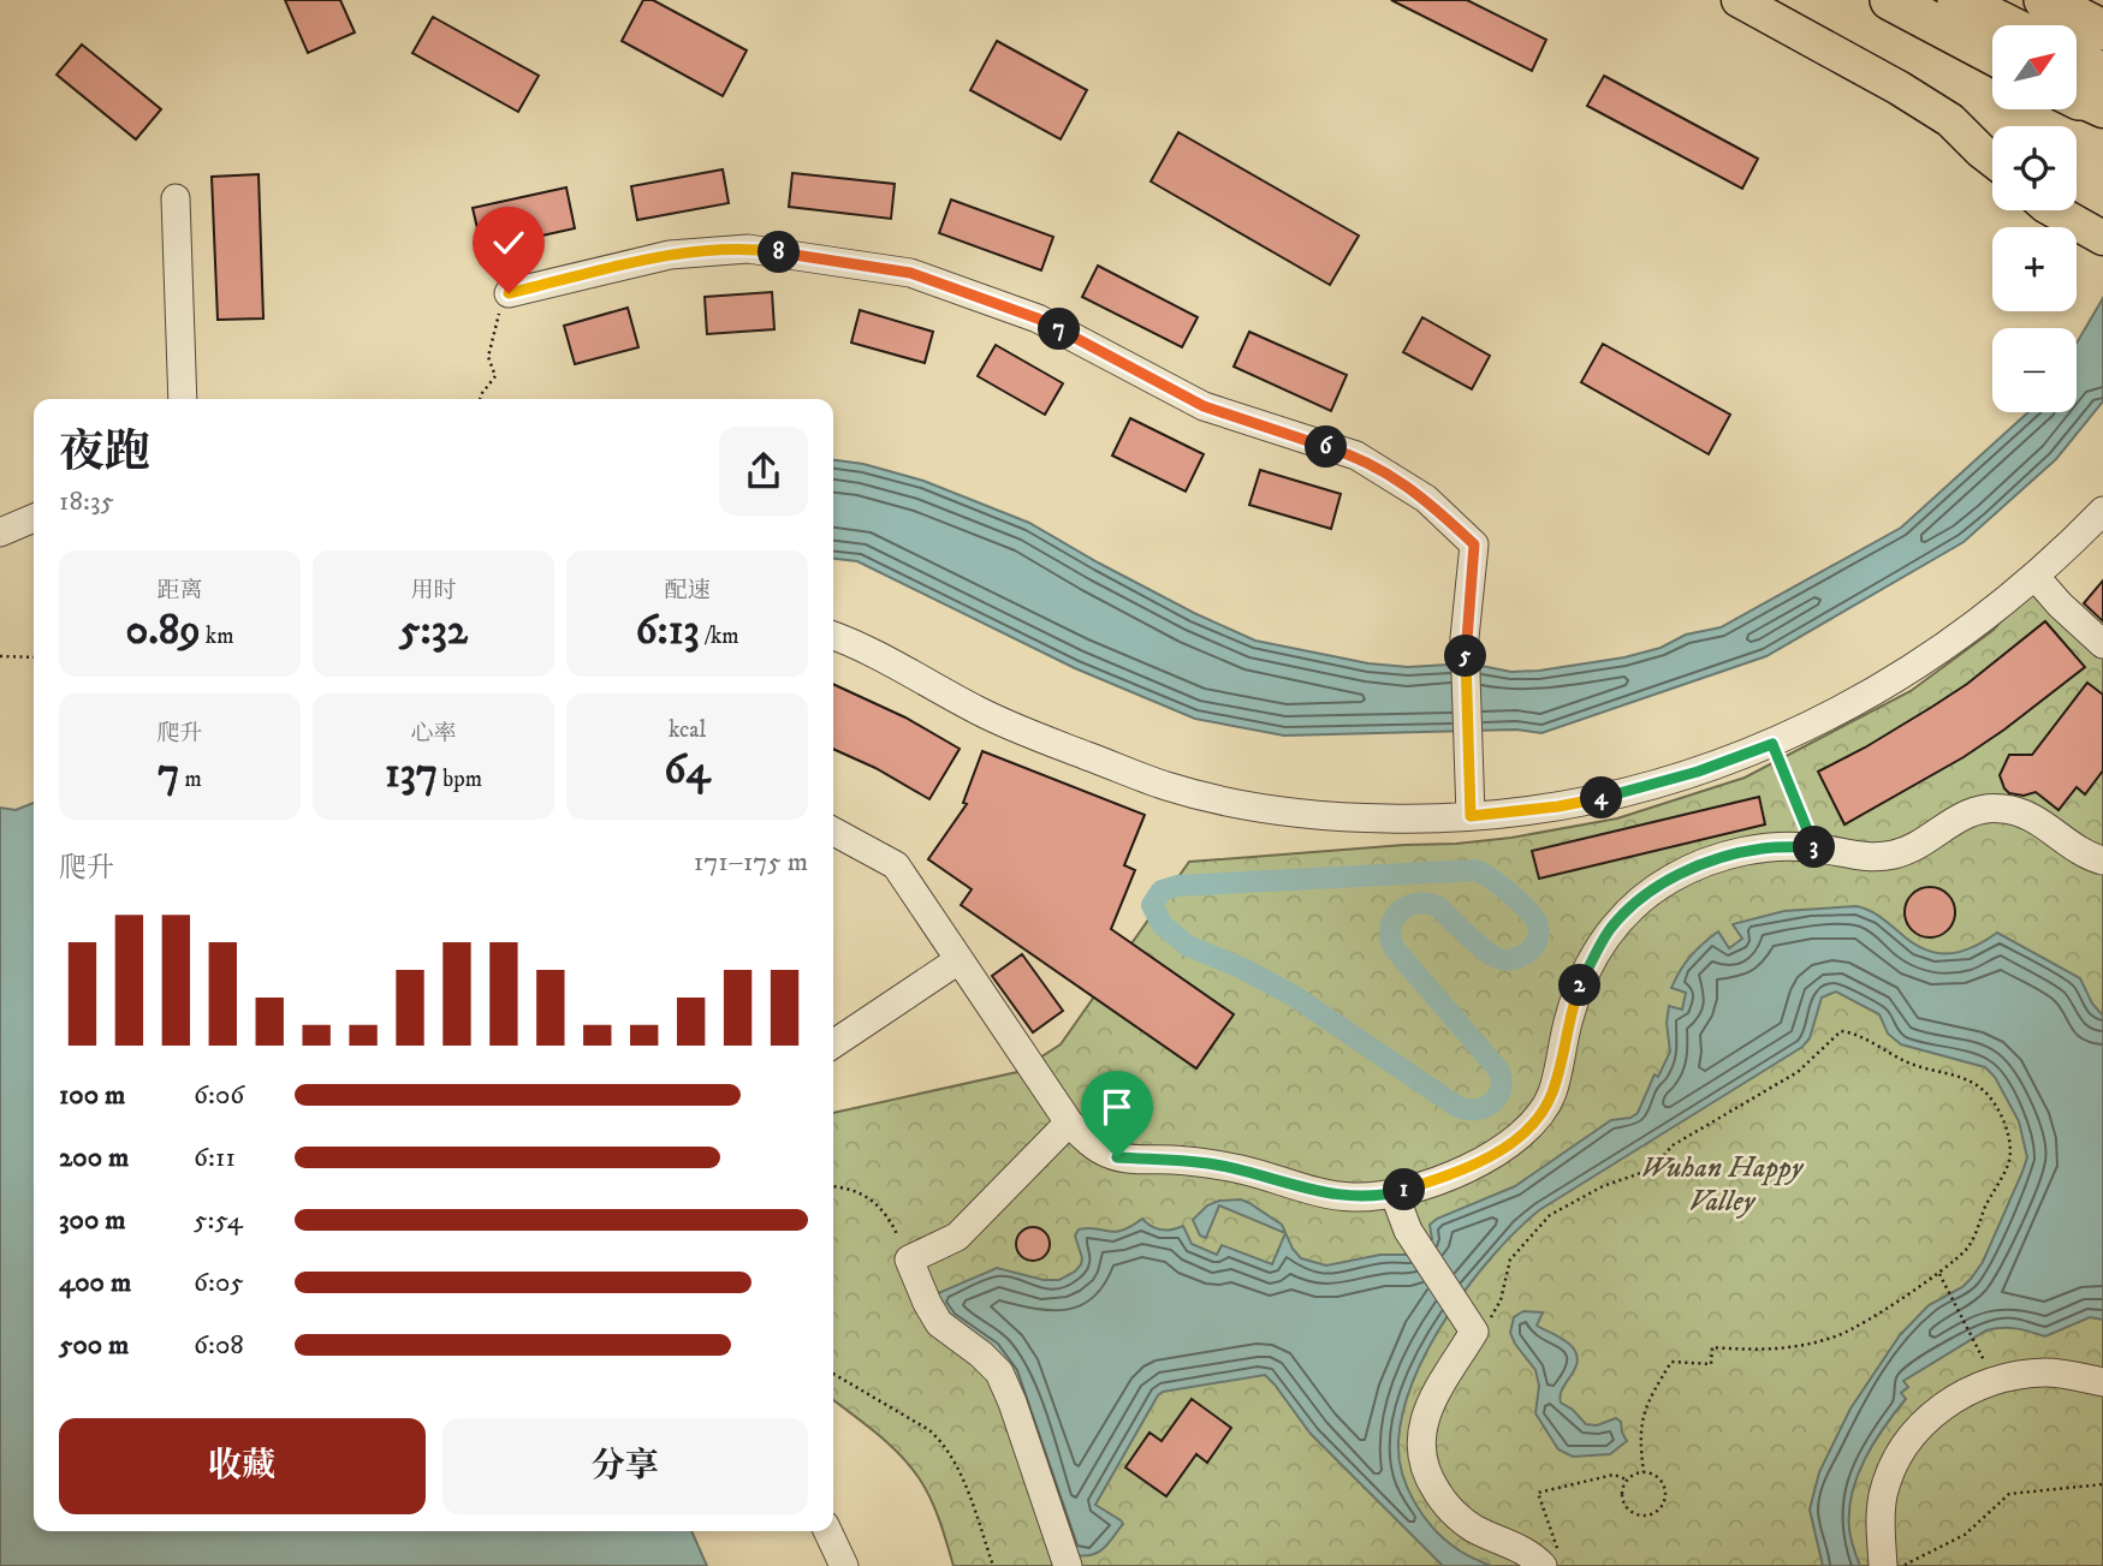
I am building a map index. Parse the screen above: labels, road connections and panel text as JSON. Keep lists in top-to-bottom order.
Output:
{
  "parks": ["Wuhan Happy Valley"],
  "north": "top right",
  "page": {
    "map_buttons": ["+", "−"],
    "pins": [
      "8",
      "7",
      "6",
      "5",
      "4",
      "3",
      "2",
      "1"
    ],
    "heading": ["夜跑", "18:35"],
    "stats": [
      ["距离", "0.89 km"],
      ["用时", "5:32"],
      ["配速", "6:13 /km"],
      ["爬升", "7 m"],
      ["心率", "137 bpm"],
      ["kcal", "64"]
    ],
    "chart": ["爬升", "171–175 m"],
    "list": [
      {
        "name": "100 m",
        "note": "6:06"
      },
      {
        "name": "200 m",
        "note": "6:11"
      },
      {
        "name": "300 m",
        "note": "5:54"
      },
      {
        "name": "400 m",
        "note": "6:05"
      },
      {
        "name": "500 m",
        "note": "6:08"
      }
    ],
    "buttons": ["收藏", "分享"]
  }
}
